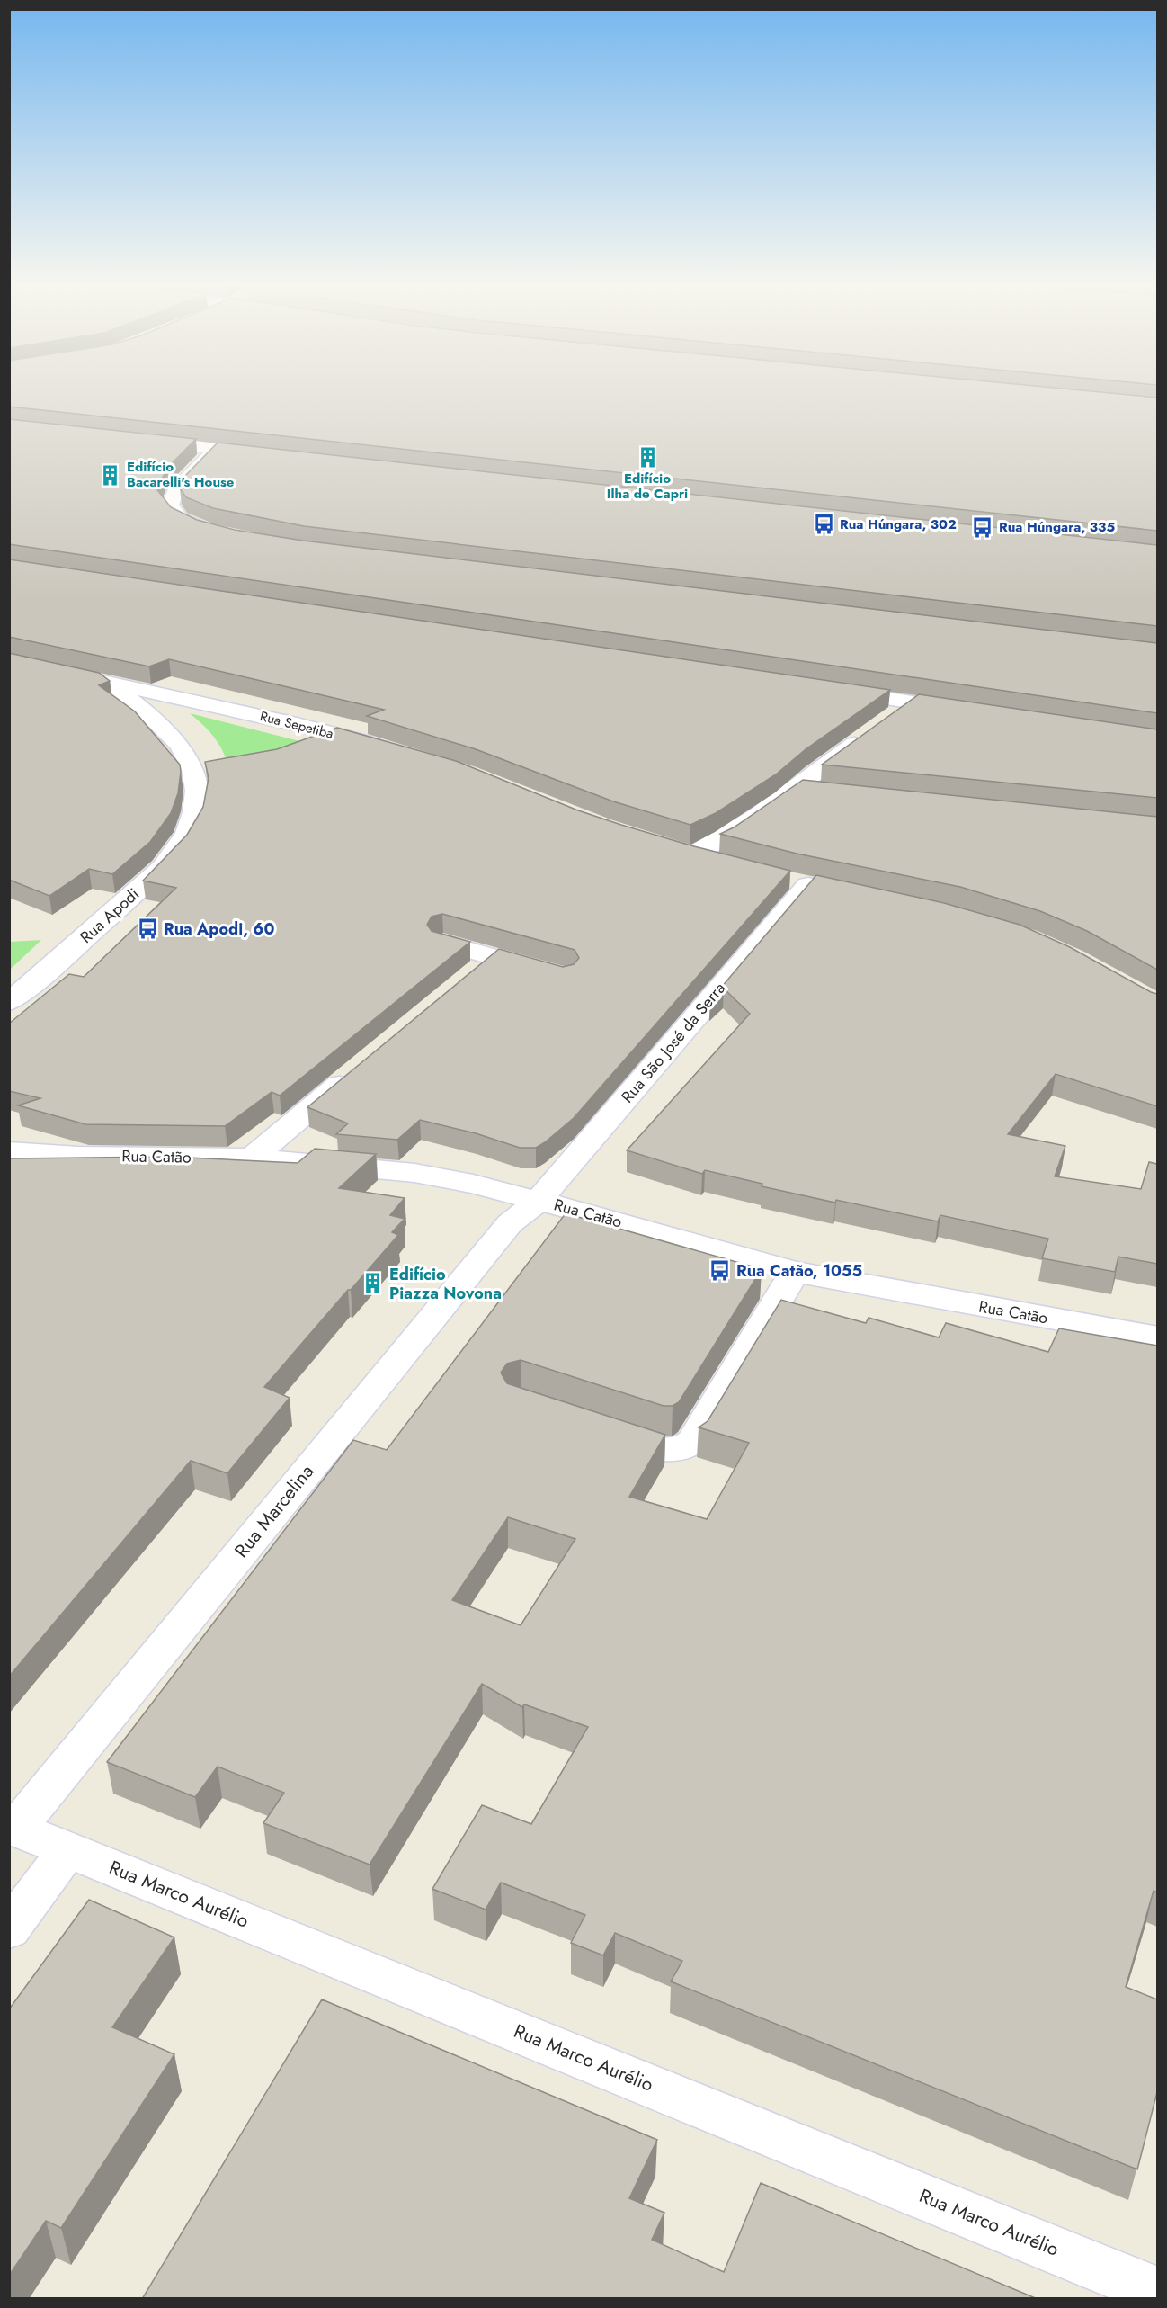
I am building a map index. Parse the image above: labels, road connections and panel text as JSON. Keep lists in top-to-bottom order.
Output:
{
  "streets": {
    "street": [
      "Rua Sepetiba",
      "Rua Apodi",
      "Rua São José da Serra",
      "Rua Catão",
      "Rua Marcelina",
      "Rua Marco Aurélio"
    ]
  },
  "crossings": [
    ["Rua Sepetiba", "Rua Apodi"],
    ["Rua São José da Serra", "Rua Catão"],
    ["Rua São José da Serra", "Rua Marcelina"],
    ["Rua Catão", "Rua Marcelina"],
    ["Rua Marcelina", "Rua Marco Aurélio"]
  ],
  "places": {
    "building": ["Edifício Ilha de Capri", "Edifício Bacarelli's House", "Edifício Piazza Novona"],
    "bus stop": [
      "Rua Húngara, 302",
      "Rua Húngara, 335",
      "Rua Apodi, 60",
      "Rua Catão, 1055"
    ]
  }
}
